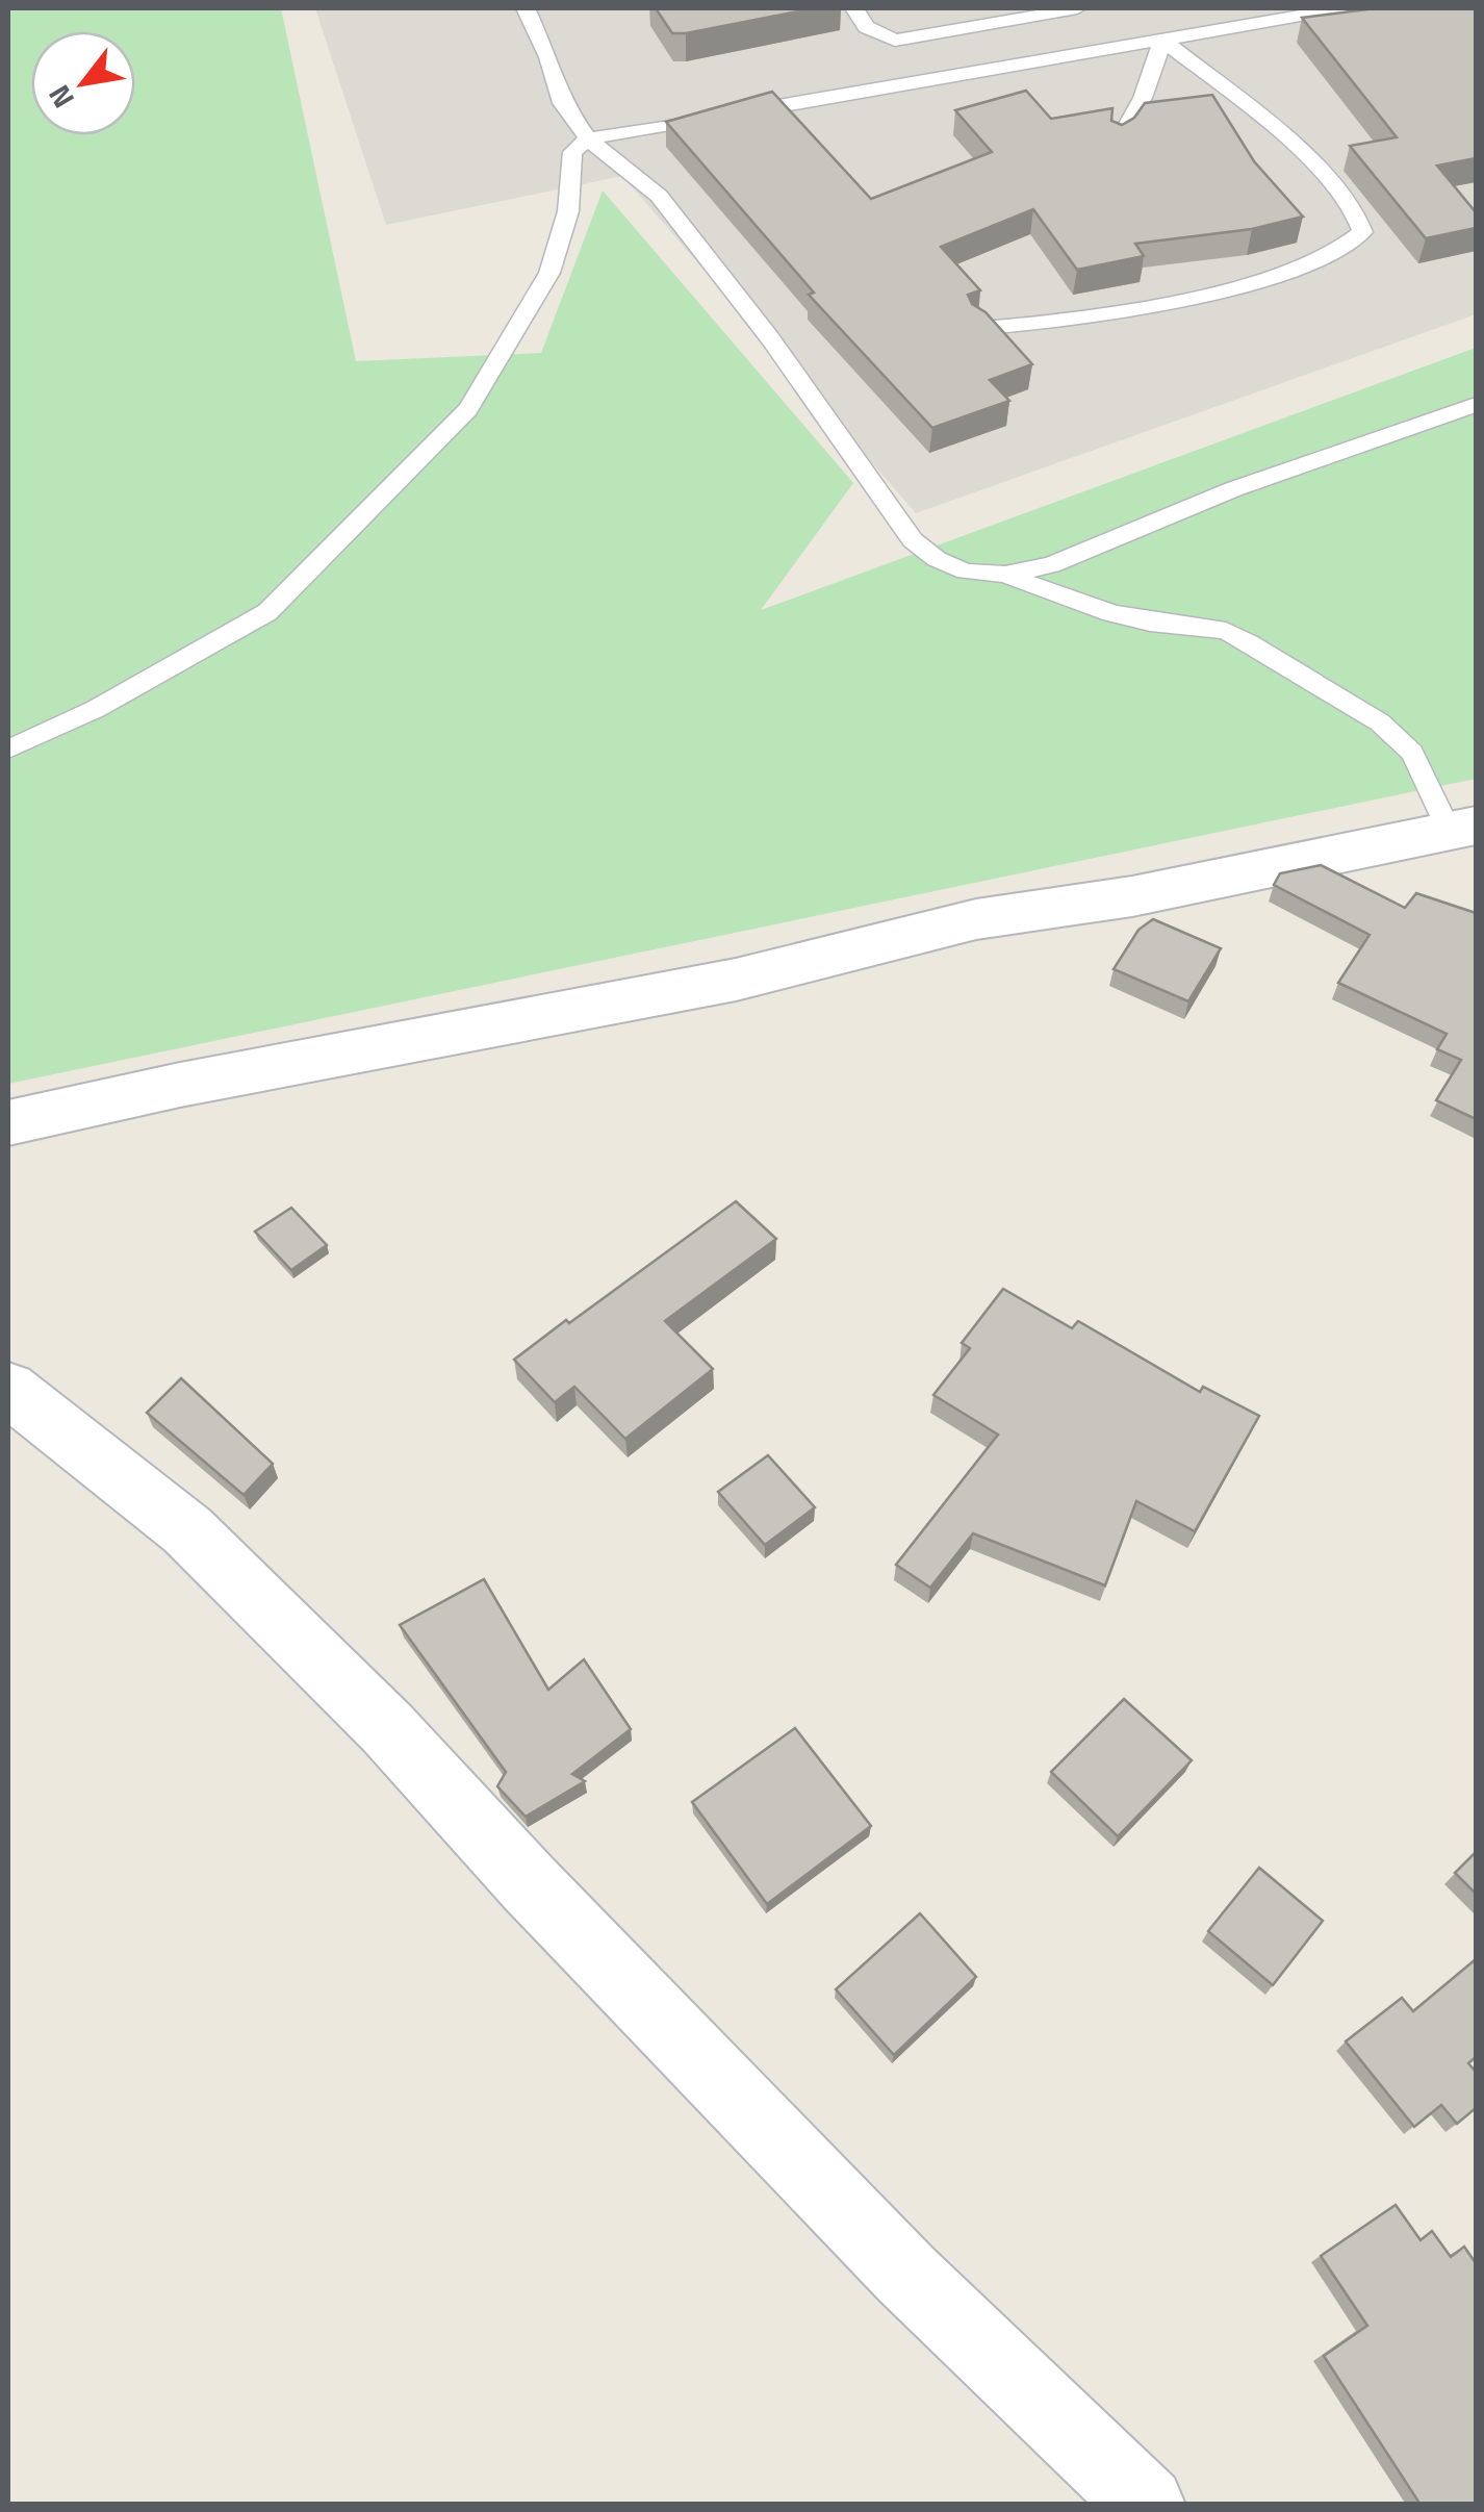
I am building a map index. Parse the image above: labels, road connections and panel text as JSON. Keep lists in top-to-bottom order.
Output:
{
  "north": "bottom left"
}
